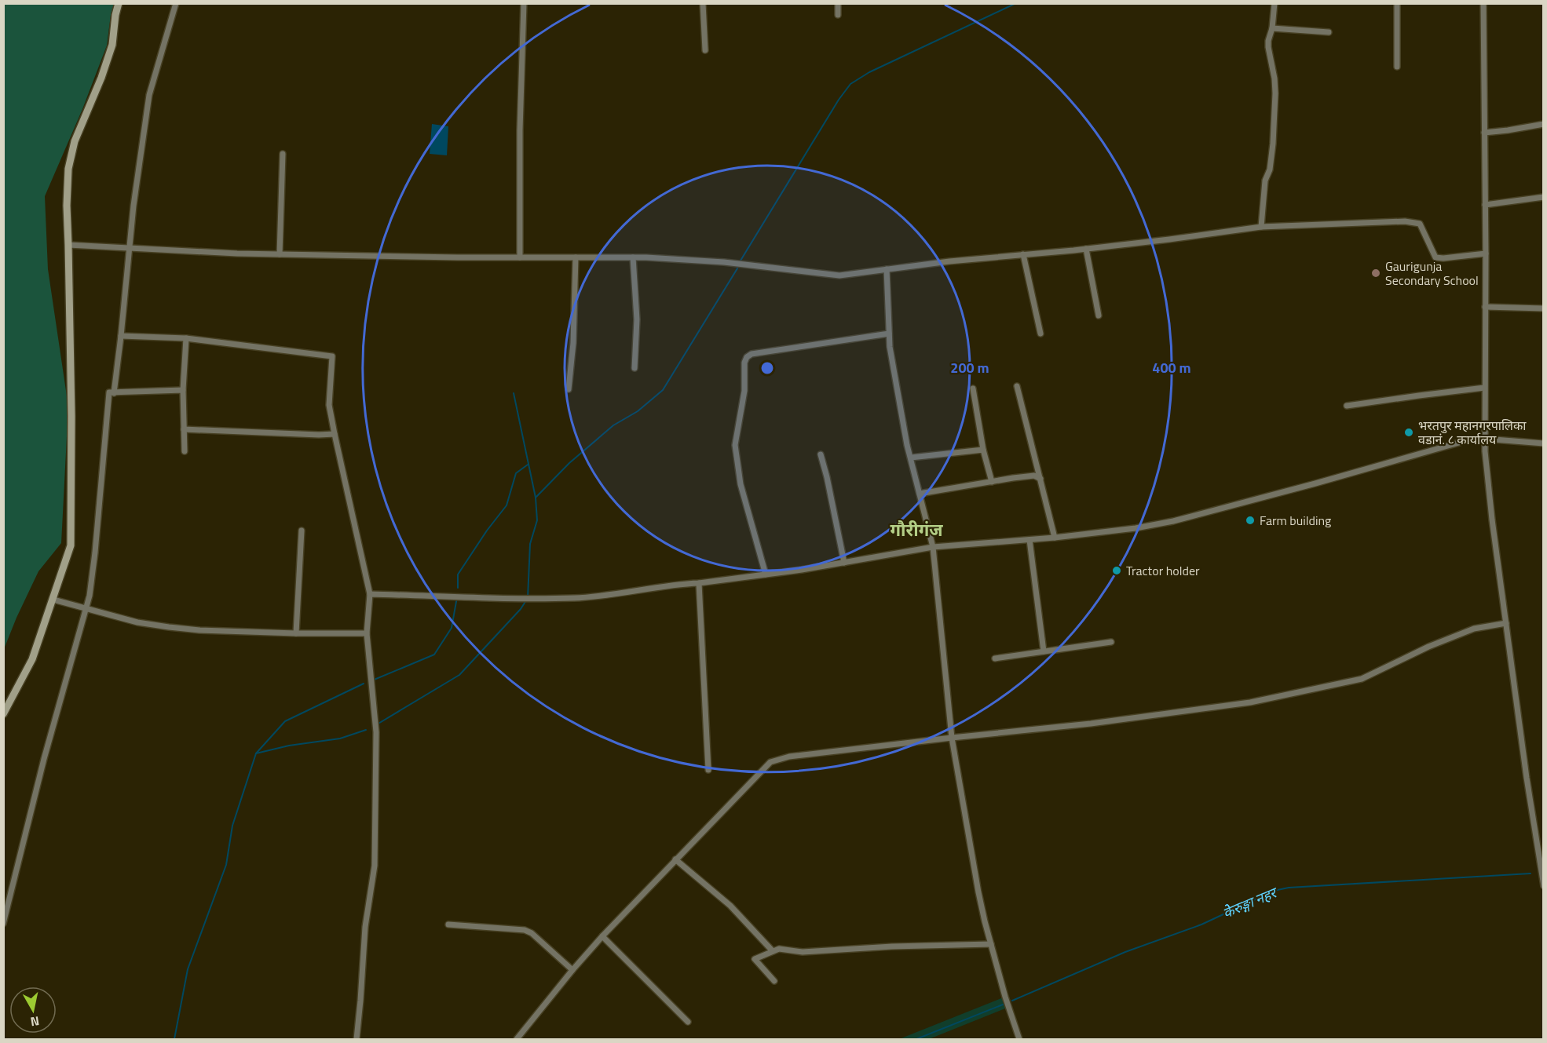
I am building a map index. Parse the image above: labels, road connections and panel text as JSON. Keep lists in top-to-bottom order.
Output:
{
  "districts": ["गौरीगंज"],
  "water": ["केेरुङ्गा नहर"],
  "places": [
    "Gaurigunja Secondary School",
    "भरतपुर महानगरपालिका वडानं. ८ कार्यालय",
    "Farm building",
    "Tractor holder"
  ],
  "north": "bottom",
  "rings": ["200 m", "400 m"]
}
